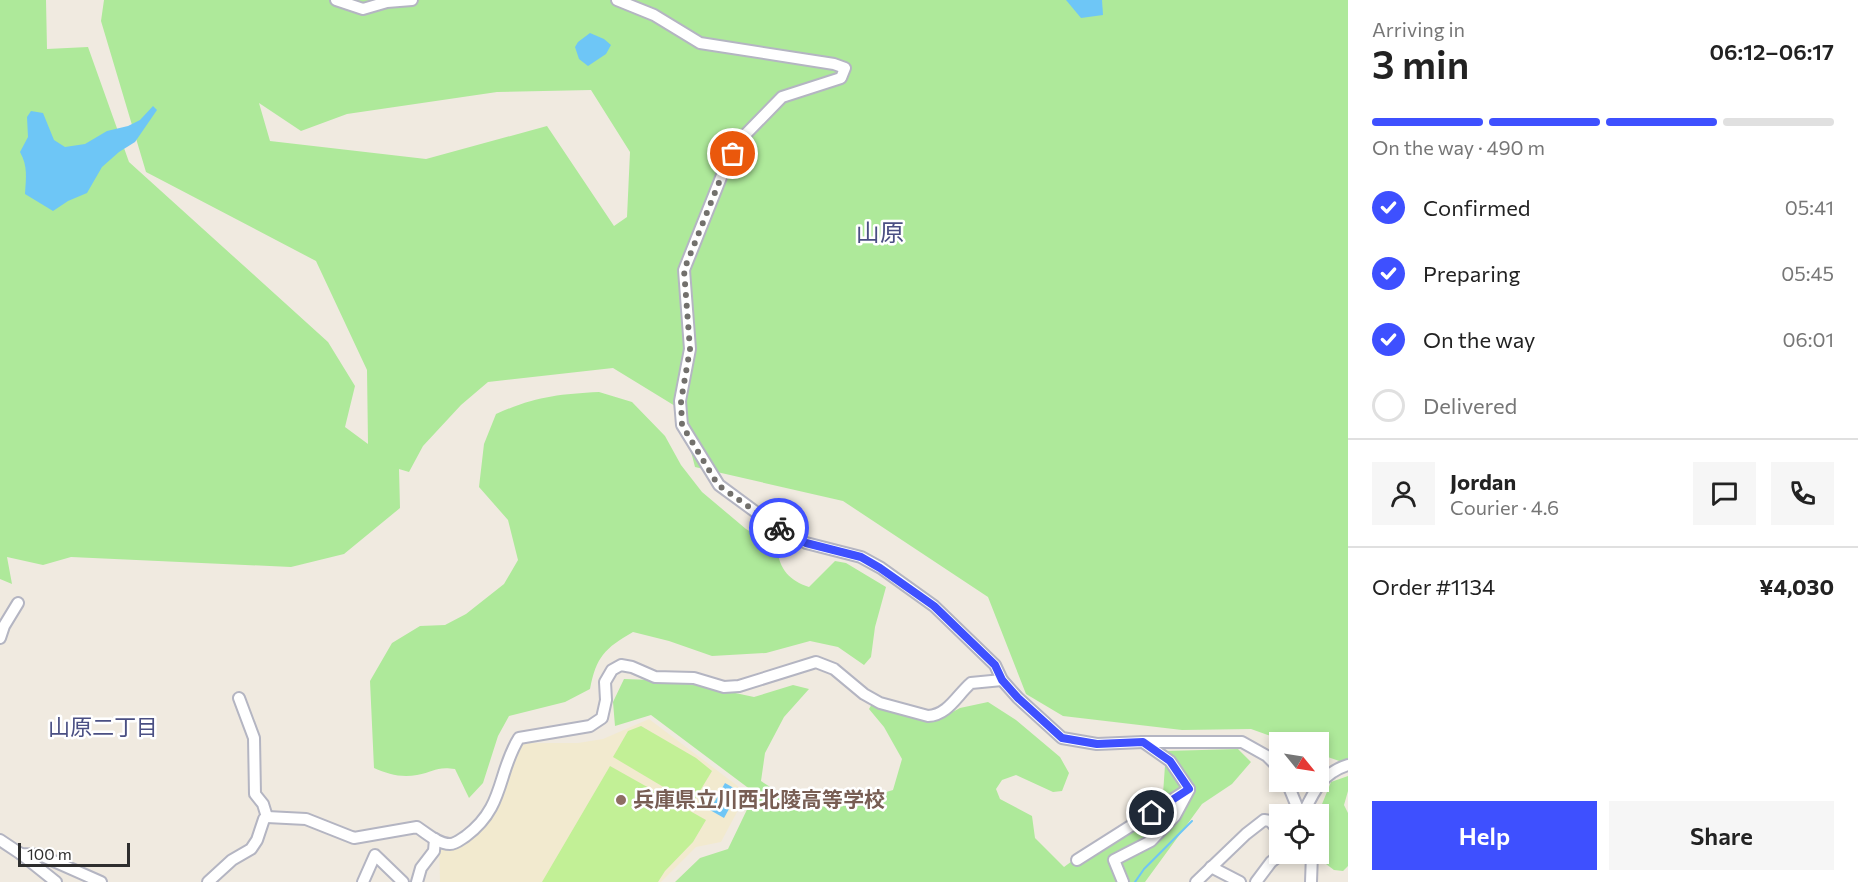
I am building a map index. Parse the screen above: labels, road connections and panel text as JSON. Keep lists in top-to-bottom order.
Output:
{
  "districts": ["山原", "山原二丁目"],
  "places": ["兵庫県立川西北陵高等学校"],
  "scale_bar": "100 m",
  "north": "bottom right",
  "page": {
    "heading": ["3 min", "Arriving in", "06:12–06:17"],
    "panel": [
      "Jordan",
      "Courier · 4.6",
      "Order #1134",
      "¥4,030"
    ],
    "bar": "On the way · 490 m",
    "list": [
      ["Confirmed", "05:41"],
      ["Preparing", "05:45"],
      ["On the way", "06:01"],
      "Delivered"
    ],
    "buttons": ["Help", "Share"],
    "scale": "100 m"
  }
}
